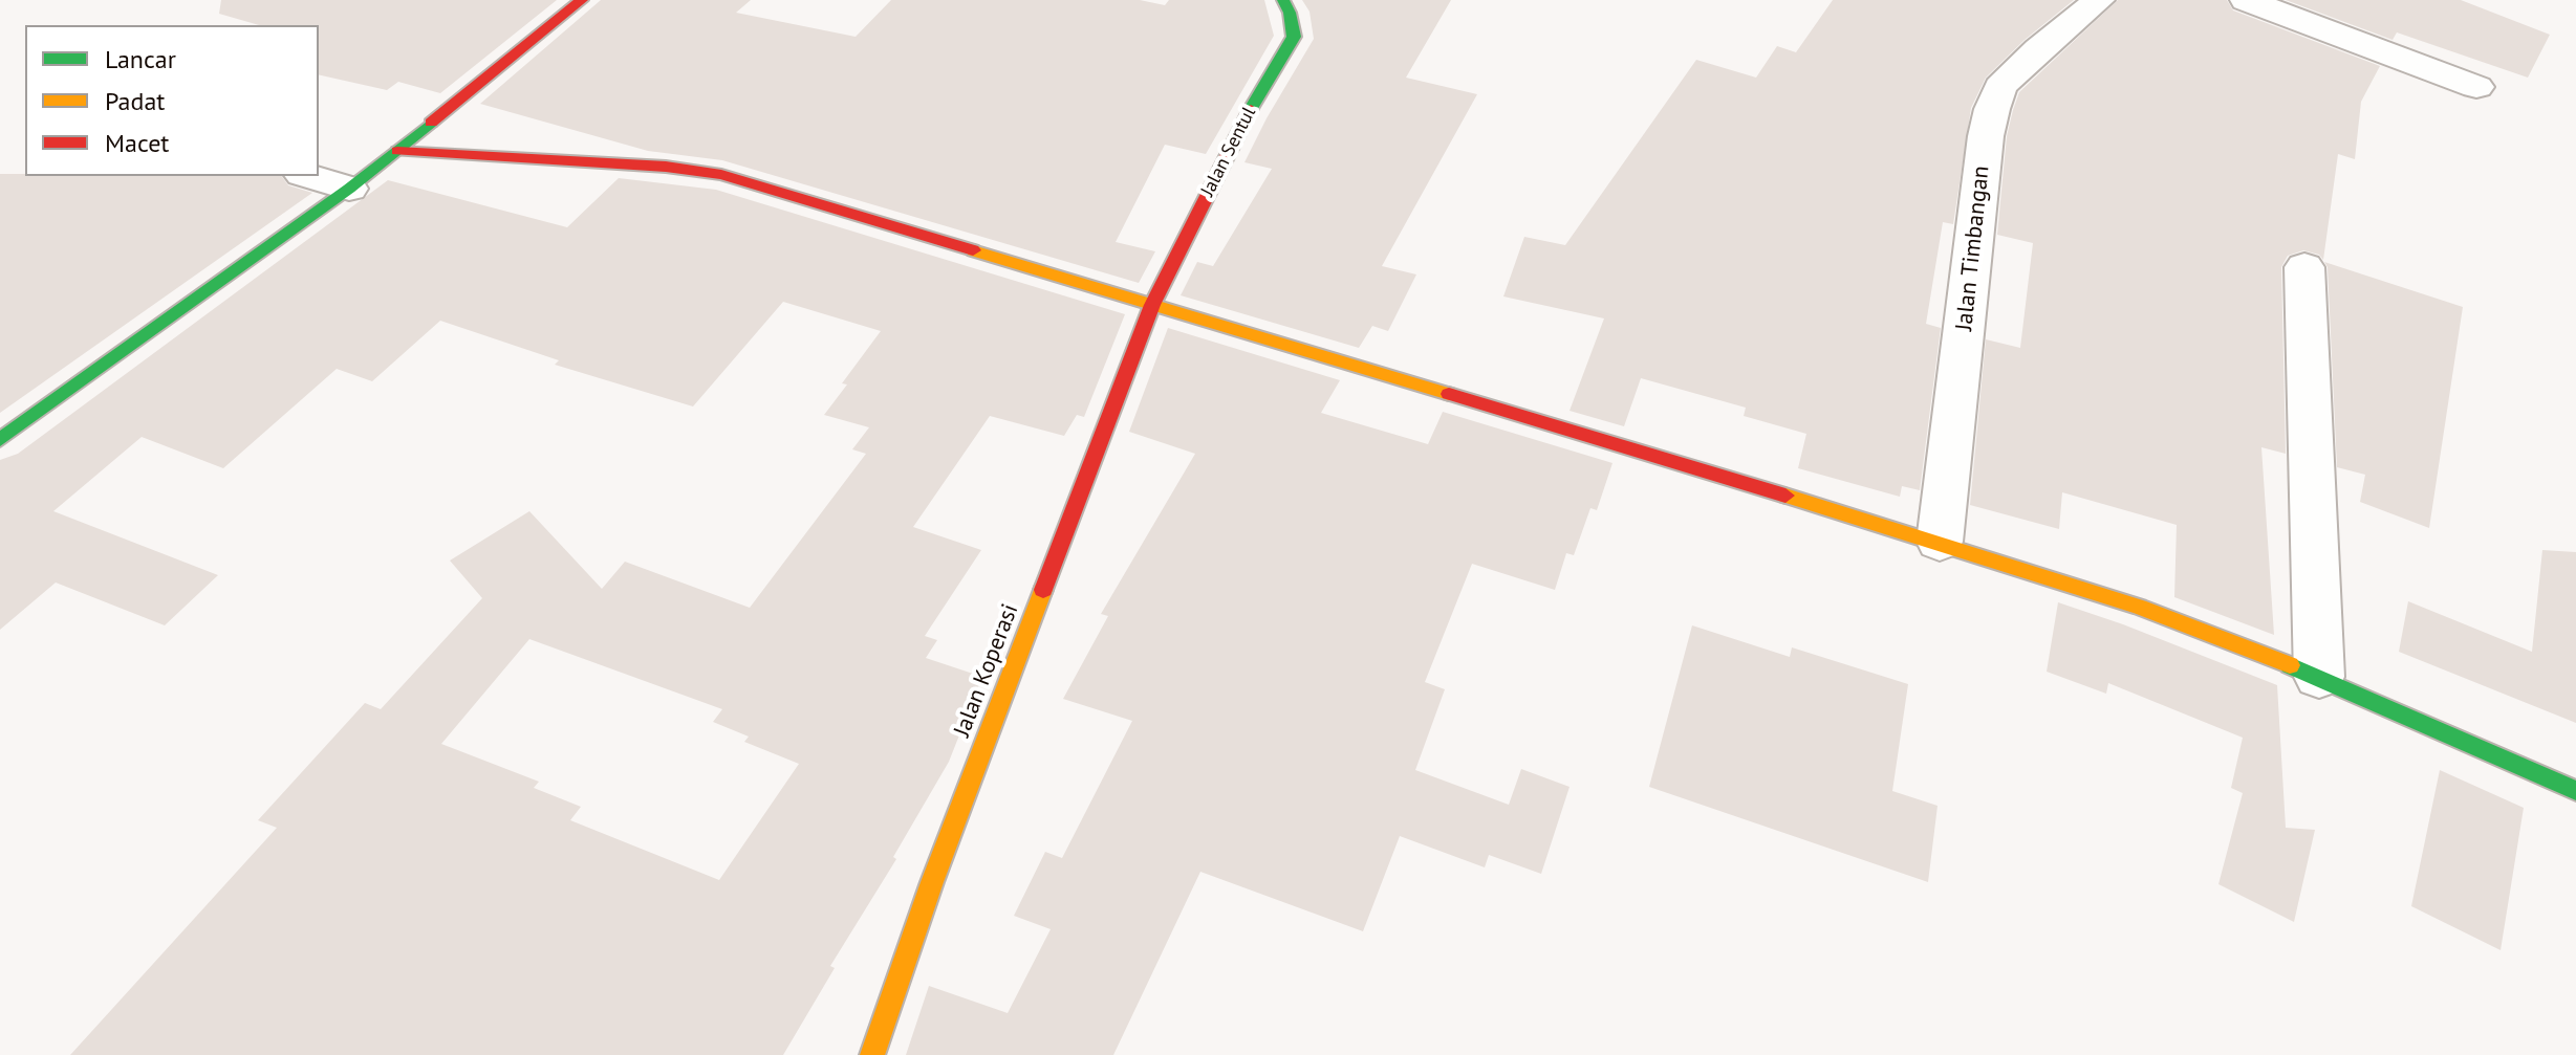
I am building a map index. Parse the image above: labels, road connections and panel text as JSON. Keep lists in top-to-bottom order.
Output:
{
  "streets": {
    "street": ["Jalan Sentul", "Jalan Timbangan", "Jalan Koperasi"]
  },
  "crossings": [
    ["Jalan Sentul", "Jalan Koperasi"]
  ],
  "legend": ["Lancar", "Padat", "Macet"]
}
